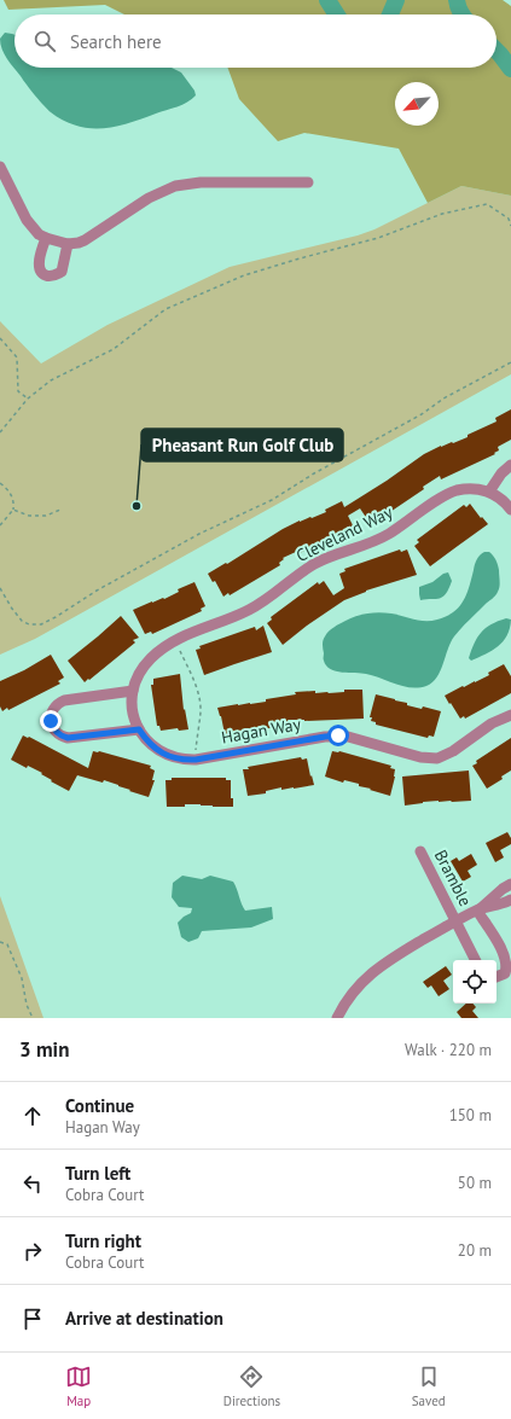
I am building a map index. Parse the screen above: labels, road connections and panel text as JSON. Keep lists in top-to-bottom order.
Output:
{
  "streets": {
    "street": ["Cleveland Way", "Hagan Way", "Bramble"]
  },
  "crossings": [
    ["Cleveland Way", "Hagan Way"]
  ],
  "places": ["Pheasant Run Golf Club"],
  "north": "bottom left",
  "page": {
    "search": "Search here",
    "heading": ["3 min", "Walk · 220 m"],
    "list": [
      ["Continue", "Hagan Way", "150 m"],
      ["Turn left", "Cobra Court", "50 m"],
      ["Turn right", "Cobra Court", "20 m"],
      "Arrive at destination"
    ],
    "nav": ["Map", "Directions", "Saved"]
  }
}
